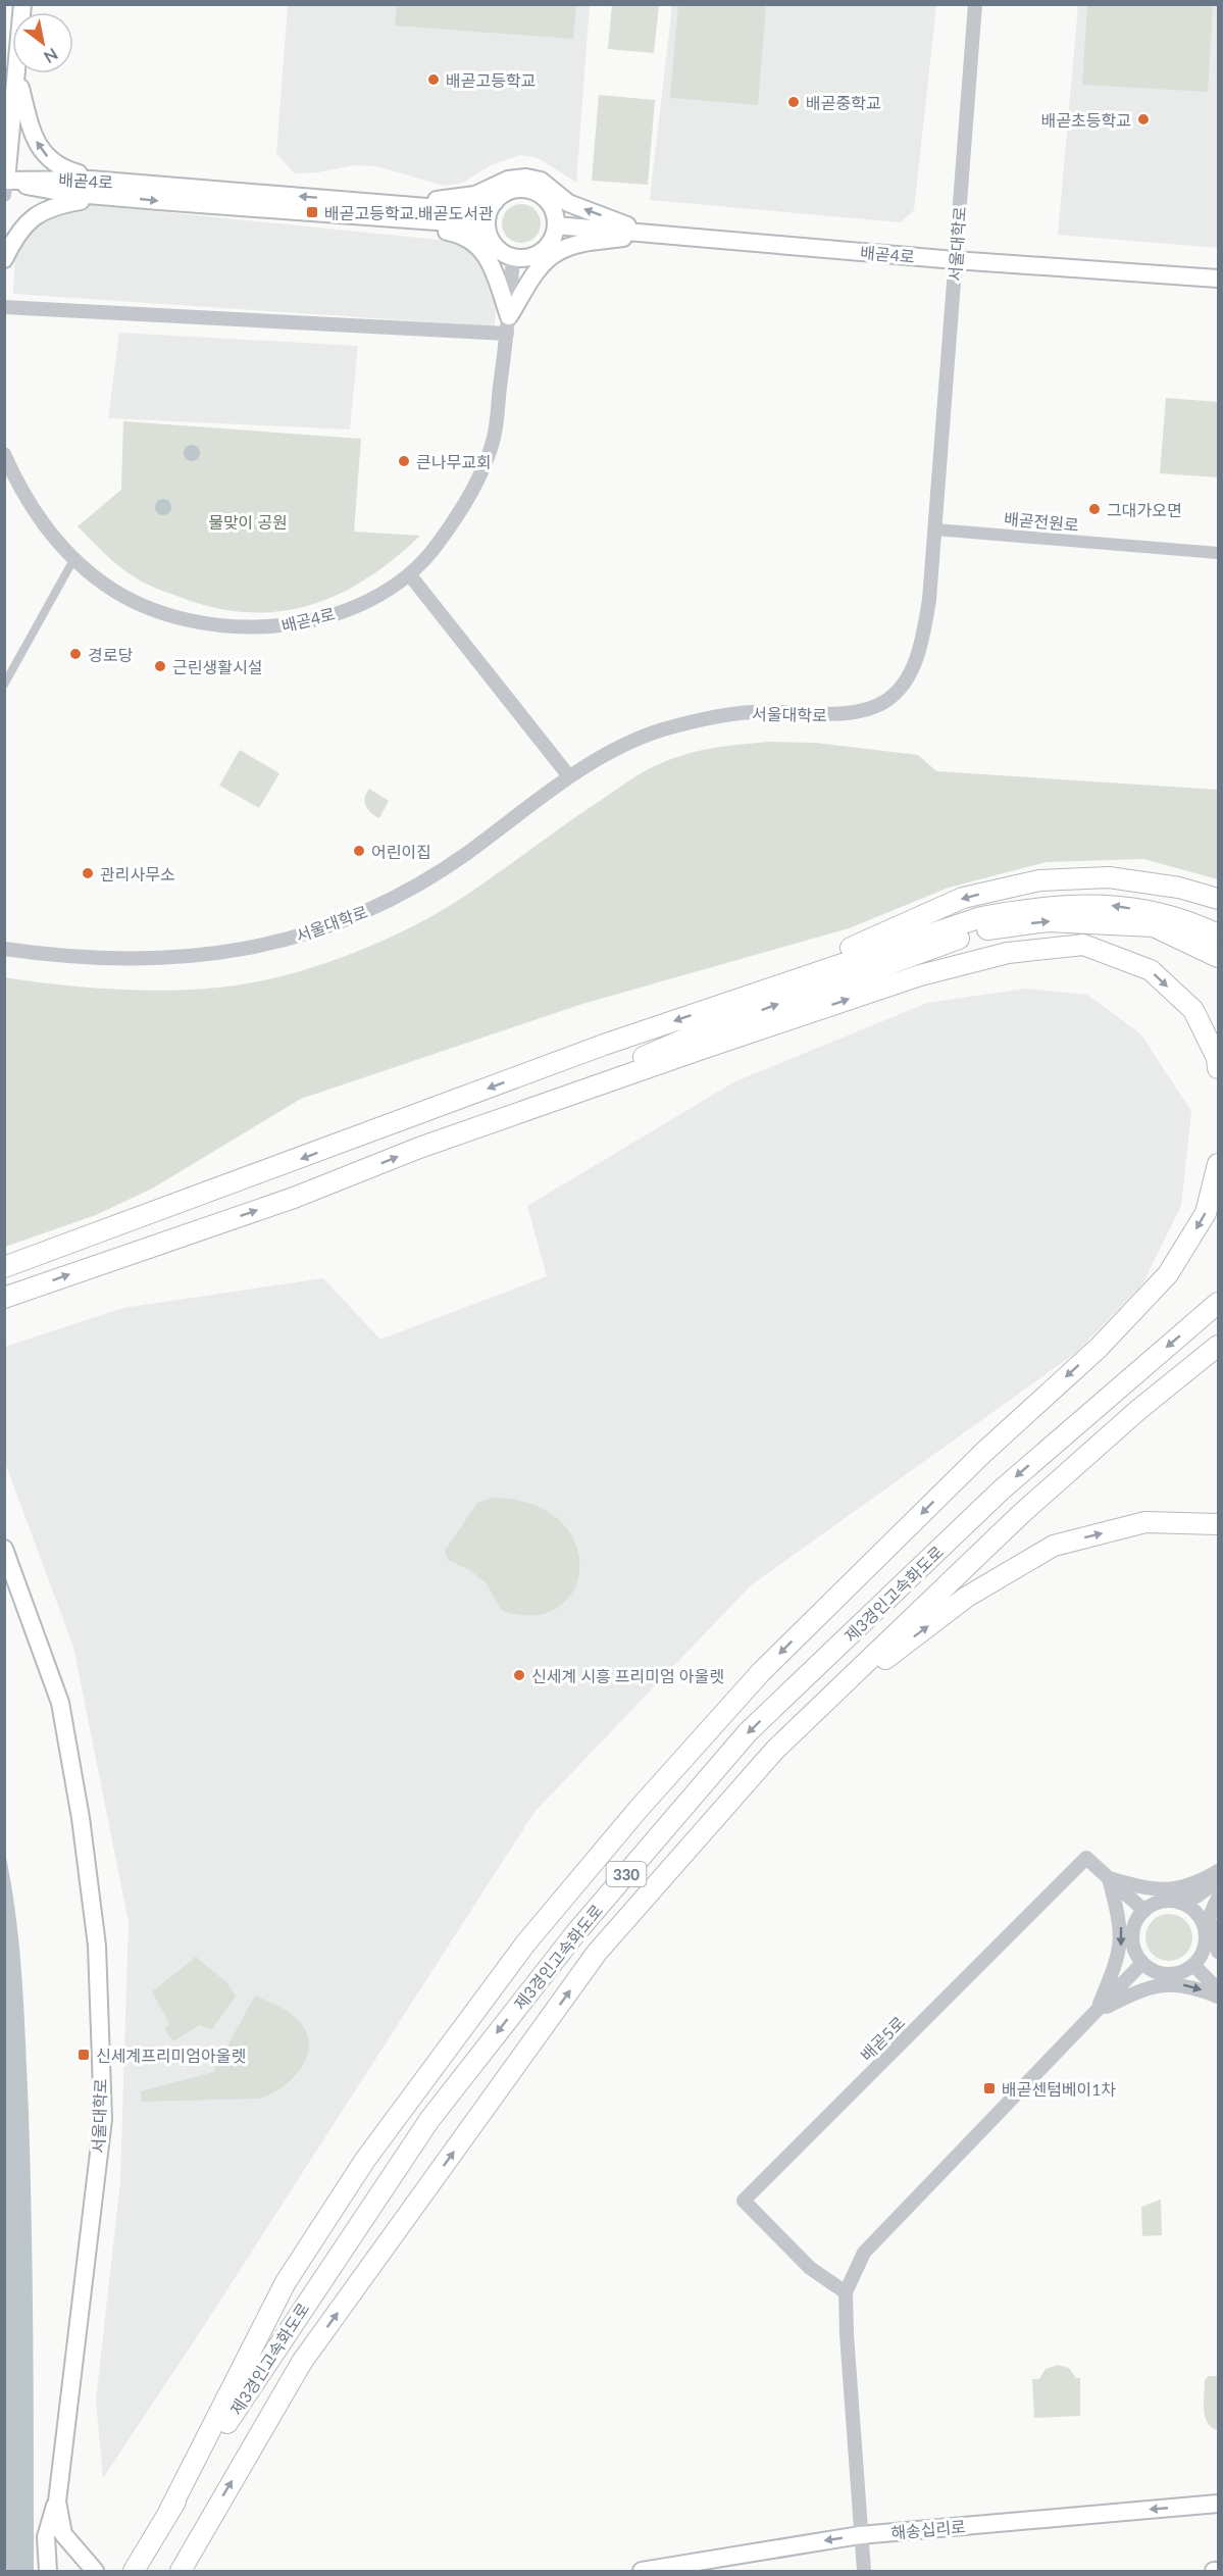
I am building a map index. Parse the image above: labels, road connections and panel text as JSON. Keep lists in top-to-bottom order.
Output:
{
  "streets": {
    "highway": ["제3경인고속화도로", "330"],
    "main road": ["배곧4로", "서울대학로", "해송십리로"],
    "street": ["배곧전원로", "배곧5로"]
  },
  "crossings": [
    ["배곧4로", "서울대학로"],
    ["서울대학로", "배곧전원로"]
  ],
  "one_way": ["해송십리로"],
  "parks": ["물맞이 공원"],
  "places": {
    "other": [
      "배곧고등학교",
      "배곧중학교",
      "배곧초등학교",
      "큰나무교회",
      "그대가오면",
      "경로당",
      "근린생활시설",
      "어린이집",
      "관리사무소",
      "신세계 시흥 프리미엄 아울렛"
    ],
    "transit": ["배곧고등학교.배곧도서관", "신세계프리미엄아울렛", "배곧센텀베이1차"]
  },
  "north": "bottom right"
}
